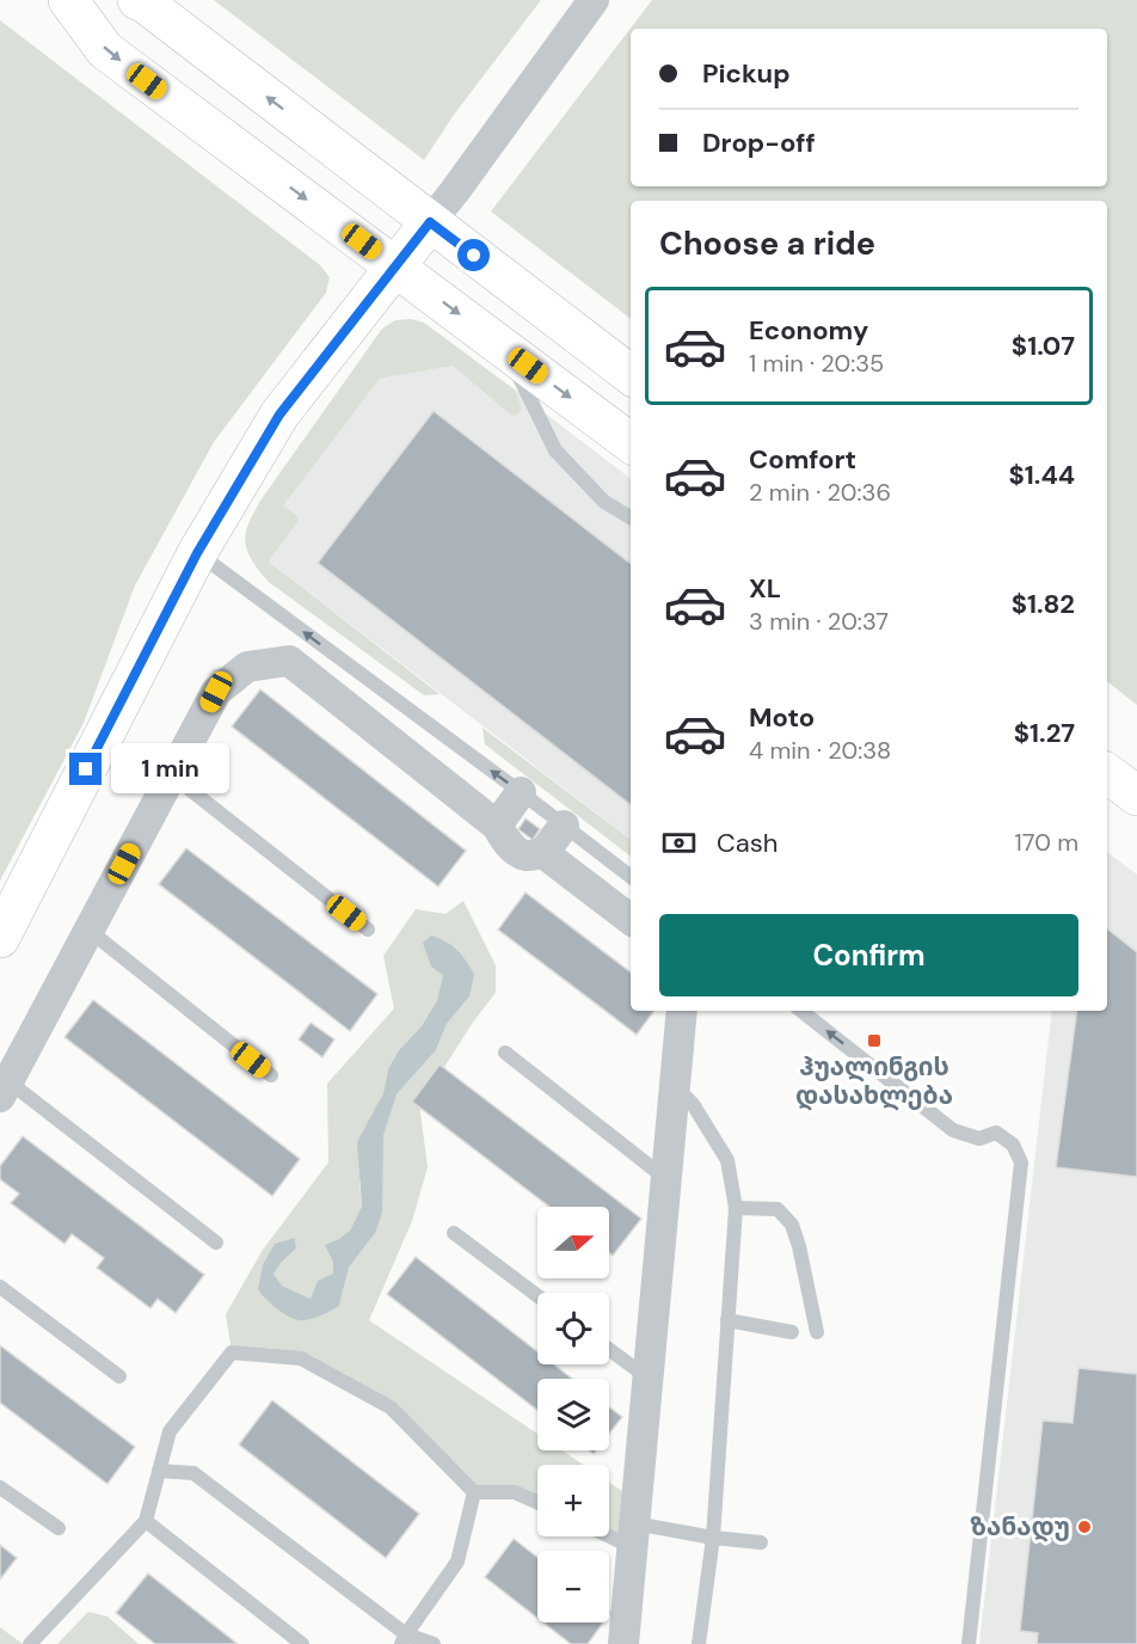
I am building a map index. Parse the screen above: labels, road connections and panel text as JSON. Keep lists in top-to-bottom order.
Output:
{
  "places": {
    "transit": ["ჰუალინგის დასახლება"],
    "other": ["ზანადუ"]
  },
  "north": "right",
  "page": {
    "banner": ["Pickup", "Drop-off"],
    "heading": "Choose a ride",
    "list": [
      {
        "name": "Economy",
        "note": "1 min · 20:35",
        "value": "$1.07"
      },
      {
        "name": "Comfort",
        "note": "2 min · 20:36",
        "value": "$1.44"
      },
      {
        "name": "XL",
        "note": "3 min · 20:37",
        "value": "$1.82"
      },
      {
        "name": "Moto",
        "note": "4 min · 20:38",
        "value": "$1.27"
      }
    ],
    "bubble": "1 min",
    "pay": ["Cash", "170 m"],
    "buttons": "Confirm",
    "map_buttons": ["+", "−"]
  }
}
